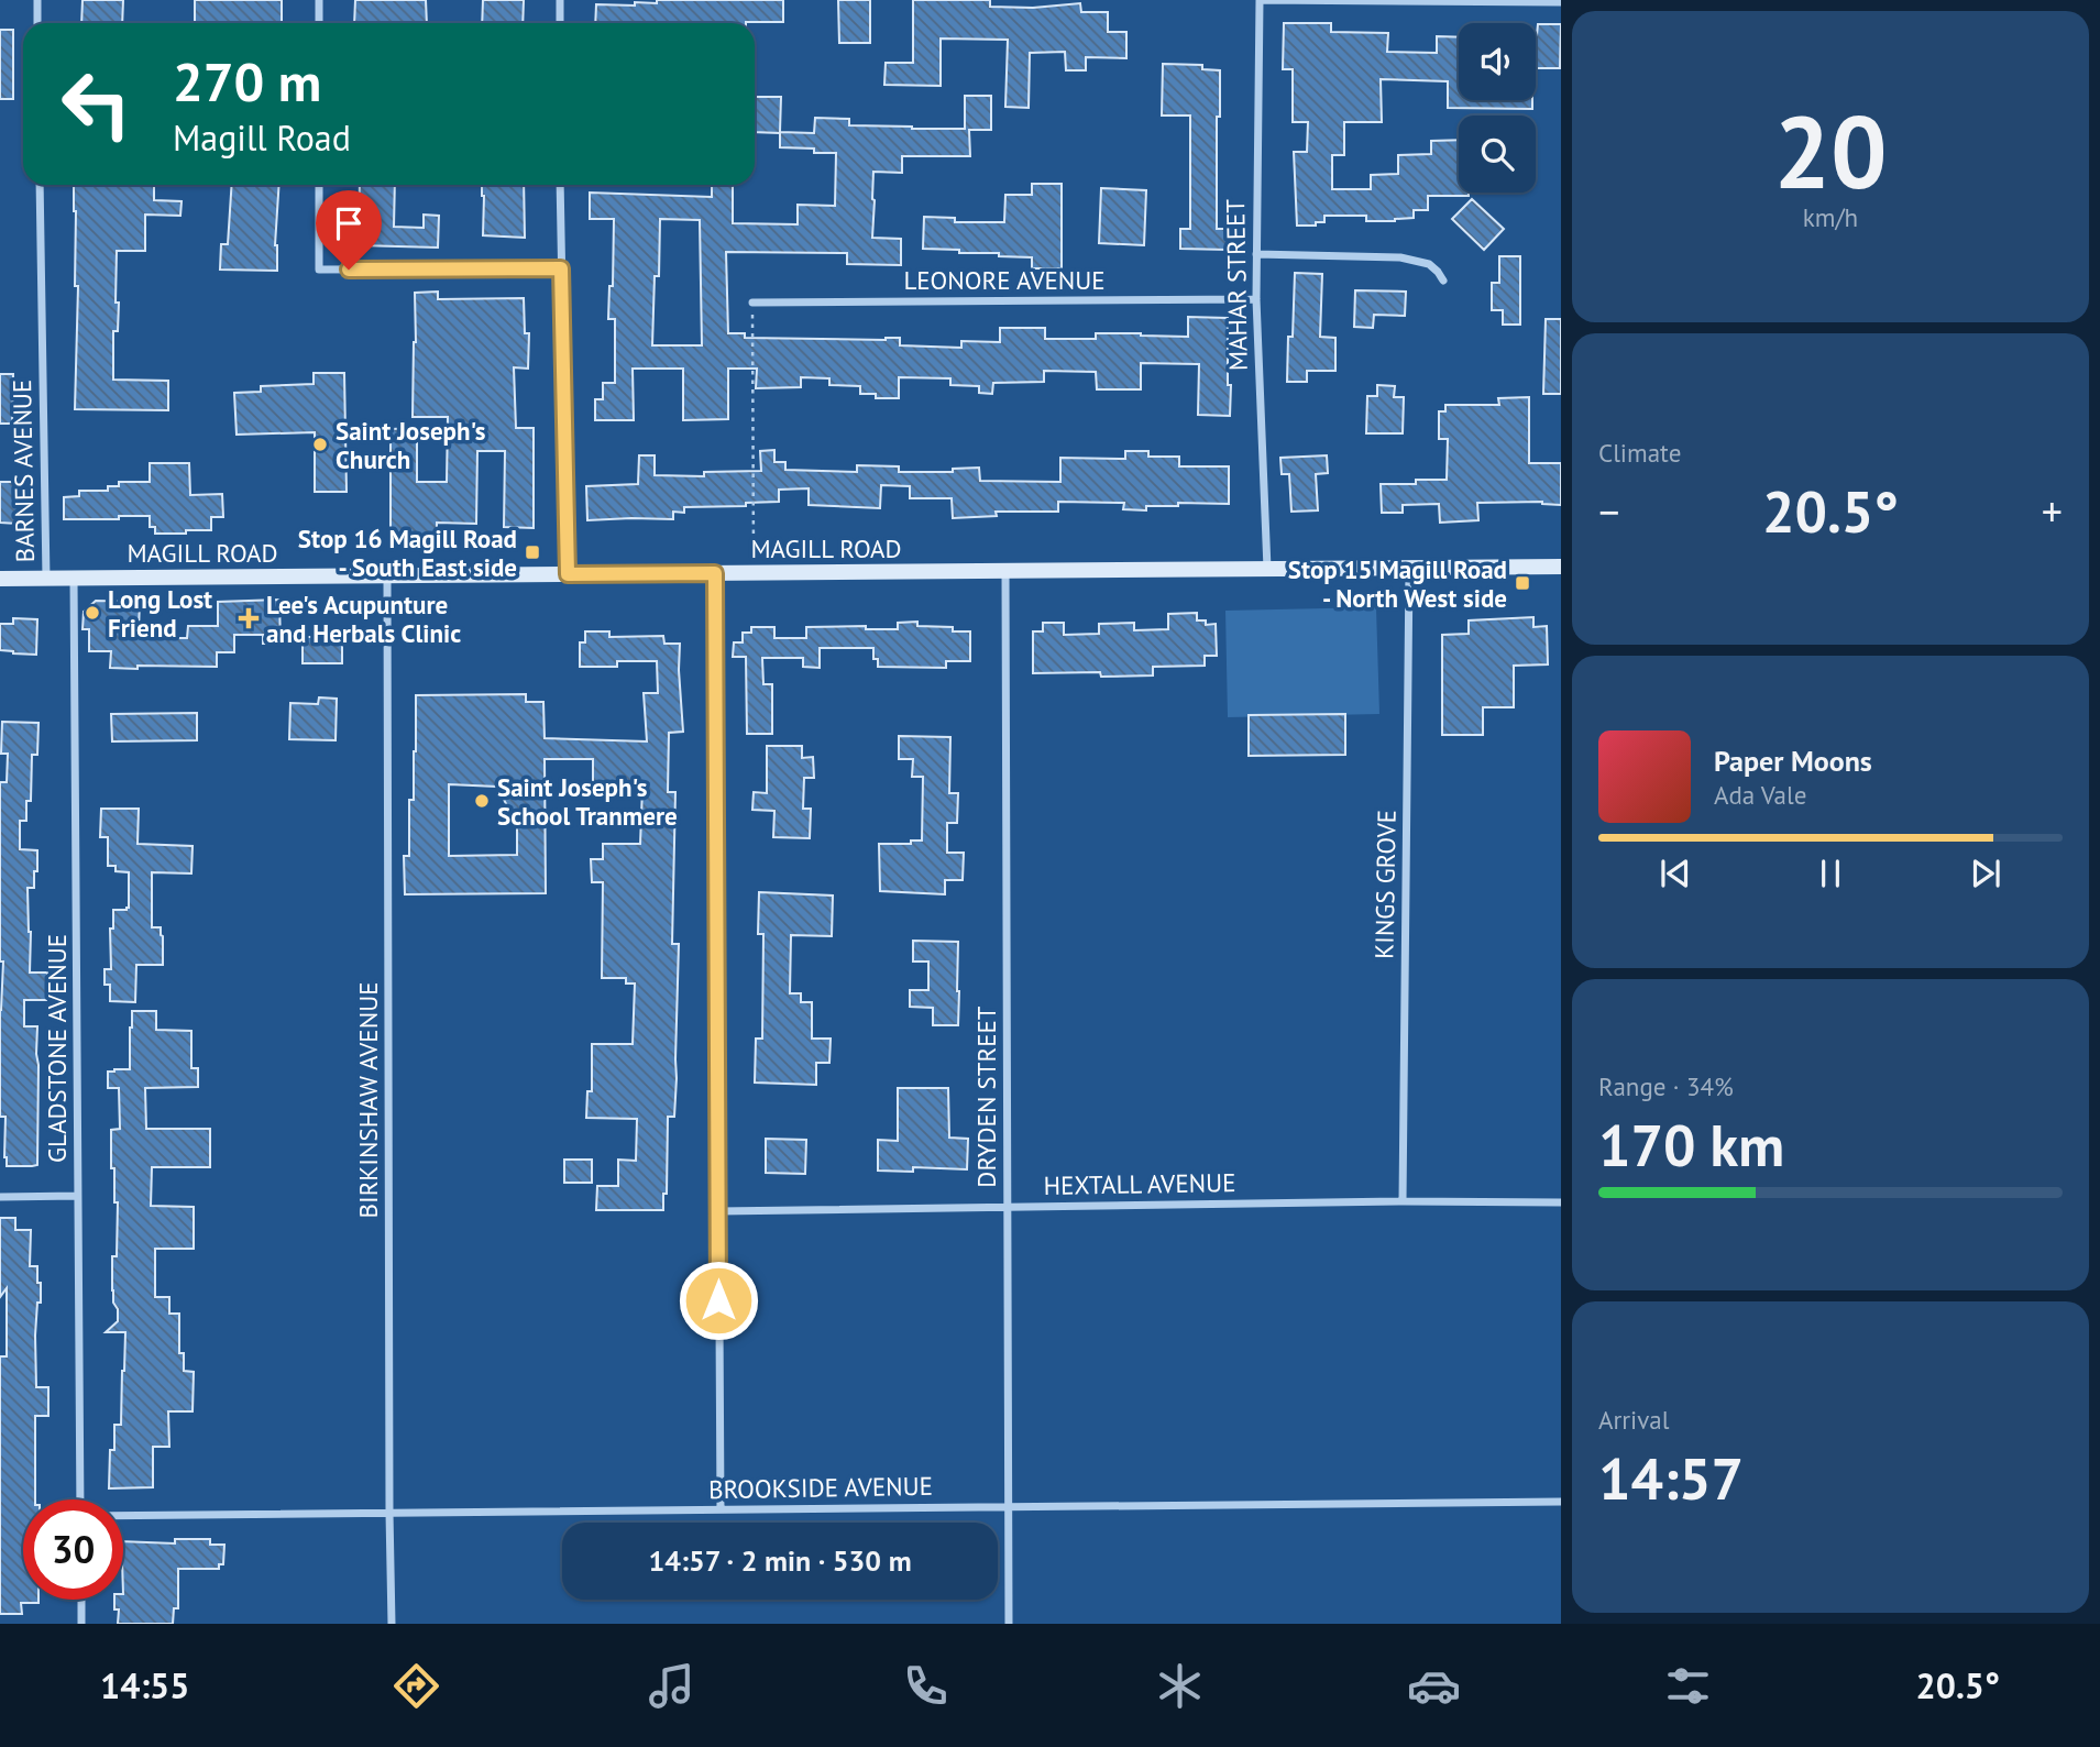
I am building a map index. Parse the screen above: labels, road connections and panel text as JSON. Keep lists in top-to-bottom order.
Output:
{
  "streets": {
    "main road": ["MAGILL ROAD"],
    "street": [
      "LEONORE AVENUE",
      "MAHAR STREET",
      "BARNES AVENUE",
      "KINGS GROVE",
      "GLADSTONE AVENUE",
      "DRYDEN STREET",
      "BIRKINSHAW AVENUE",
      "HEXTALL AVENUE",
      "BROOKSIDE AVENUE"
    ]
  },
  "crossings": [
    ["LEONORE AVENUE", "MAHAR STREET"],
    ["MAHAR STREET", "MAGILL ROAD"],
    ["BARNES AVENUE", "MAGILL ROAD"],
    ["MAGILL ROAD", "KINGS GROVE"],
    ["MAGILL ROAD", "GLADSTONE AVENUE"],
    ["MAGILL ROAD", "DRYDEN STREET"],
    ["MAGILL ROAD", "BIRKINSHAW AVENUE"],
    ["KINGS GROVE", "HEXTALL AVENUE"],
    ["DRYDEN STREET", "HEXTALL AVENUE"],
    ["DRYDEN STREET", "BROOKSIDE AVENUE"],
    ["BIRKINSHAW AVENUE", "BROOKSIDE AVENUE"]
  ],
  "places": {
    "other": ["Saint Joseph's Church", "Long Lost Friend", "Saint Joseph's School Tranmere"],
    "transit": ["Stop 16 Magill Road - South East side", "Stop 15 Magill Road - North West side"],
    "health": ["Lee's Acupunture and Herbals Clinic"]
  },
  "page": {
    "tile": [
      ["20", "km/h"],
      "Climate",
      ["Range · 34%", "170 km"],
      ["Arrival", "14:57"]
    ],
    "turn": ["270 m", "Magill Road"],
    "heat": ["−", "20.5°", "+"],
    "song": ["Paper Moons", "Ada Vale"],
    "limit": "30",
    "trip": "14:57 · 2 min · 530 m",
    "tabs": ["14:55", "20.5°"]
  }
}
